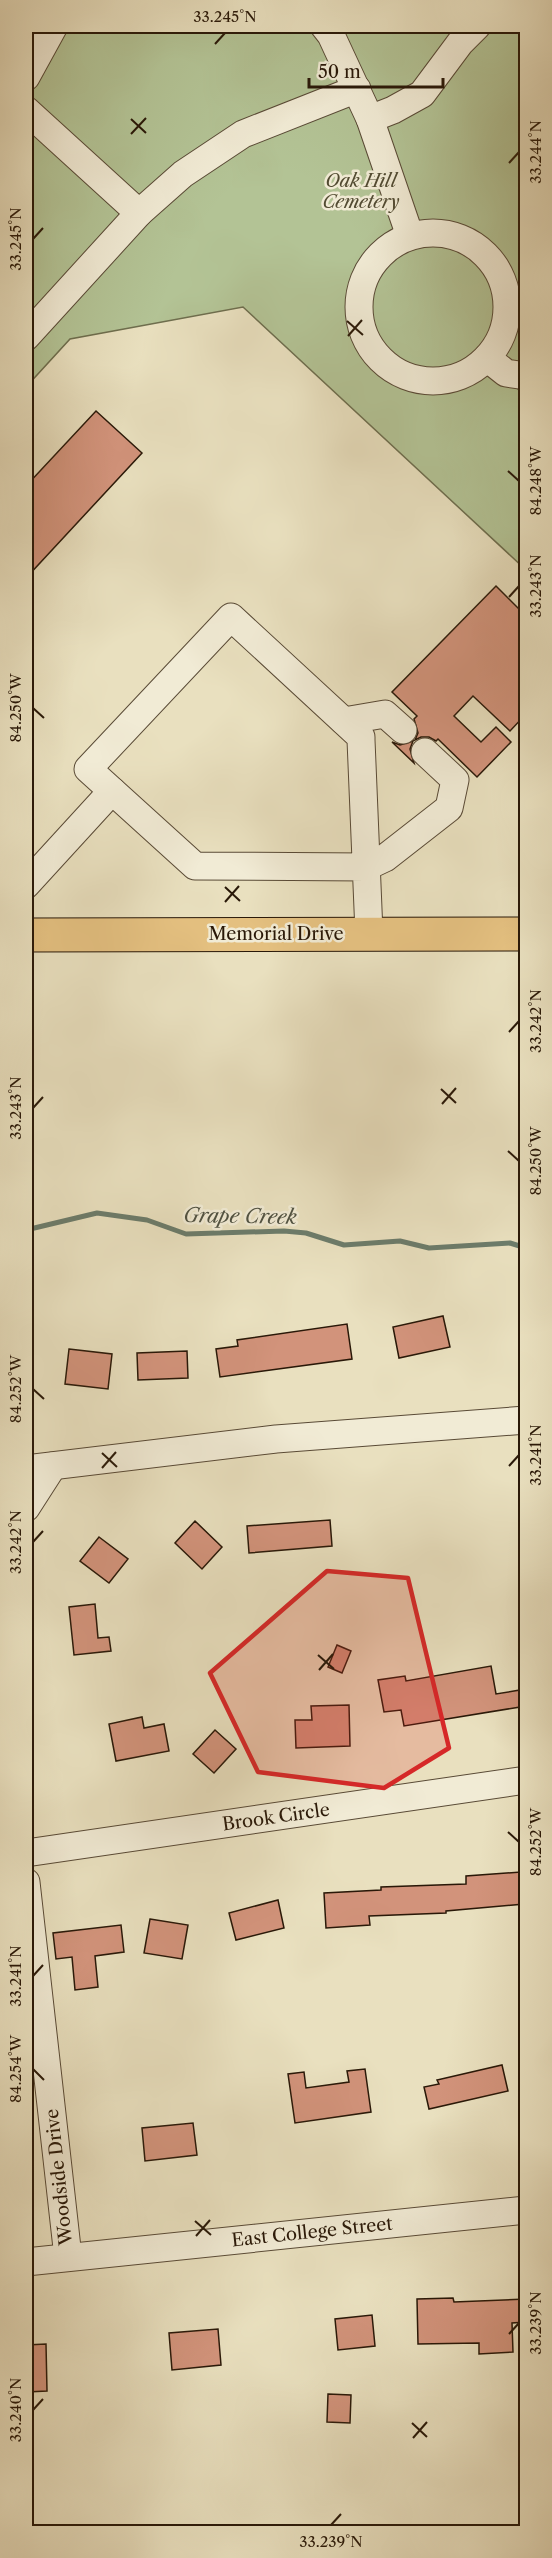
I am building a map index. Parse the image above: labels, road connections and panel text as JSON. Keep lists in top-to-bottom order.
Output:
{
  "streets": {
    "main road": ["Memorial Drive"],
    "street": ["Brook Circle", "Woodside Drive", "East College Street"]
  },
  "crossings": [
    ["Woodside Drive", "East College Street"]
  ],
  "water": ["Grape Creek"],
  "parks": ["Oak Hill Cemetery"],
  "scale_bar": "50 m",
  "coordinates": [
    "33.245°N",
    "33.244°N",
    "84.248°W",
    "33.243°N",
    "84.250°W",
    "33.242°N",
    "84.252°W",
    "33.241°N",
    "84.254°W",
    "33.239°N",
    "33.240°N"
  ]
}
